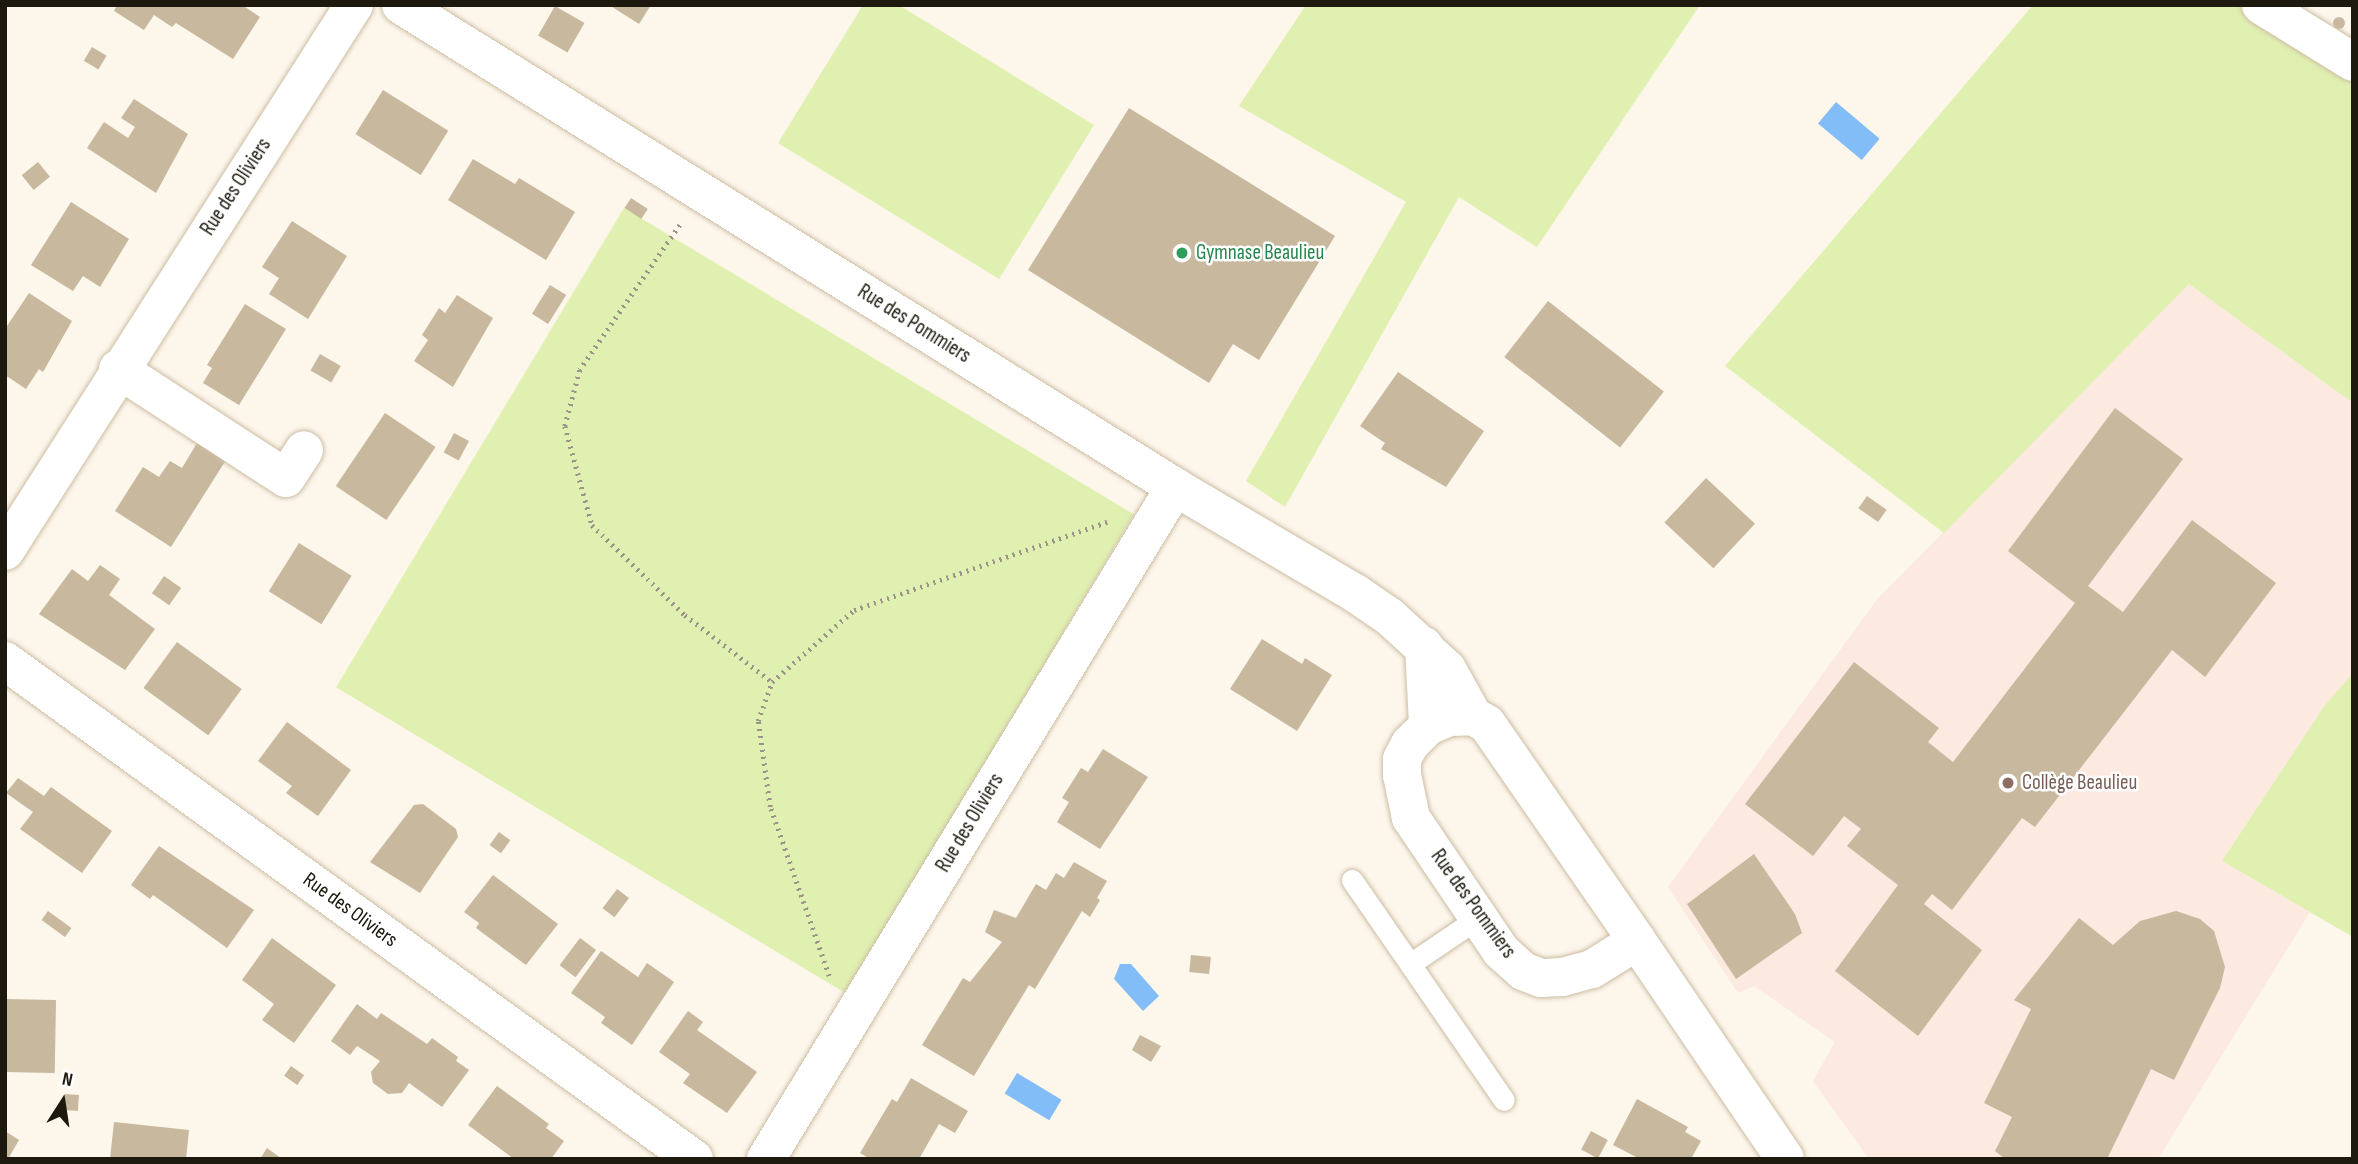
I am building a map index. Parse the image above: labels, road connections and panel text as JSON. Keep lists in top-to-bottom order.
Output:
{
  "streets": {
    "street": ["Rue des Oliviers", "Rue des Pommiers"]
  },
  "crossings": [
    ["Rue des Oliviers", "Rue des Pommiers"]
  ],
  "places": ["Gymnase Beaulieu", "Collège Beaulieu"],
  "north": "top"
}
